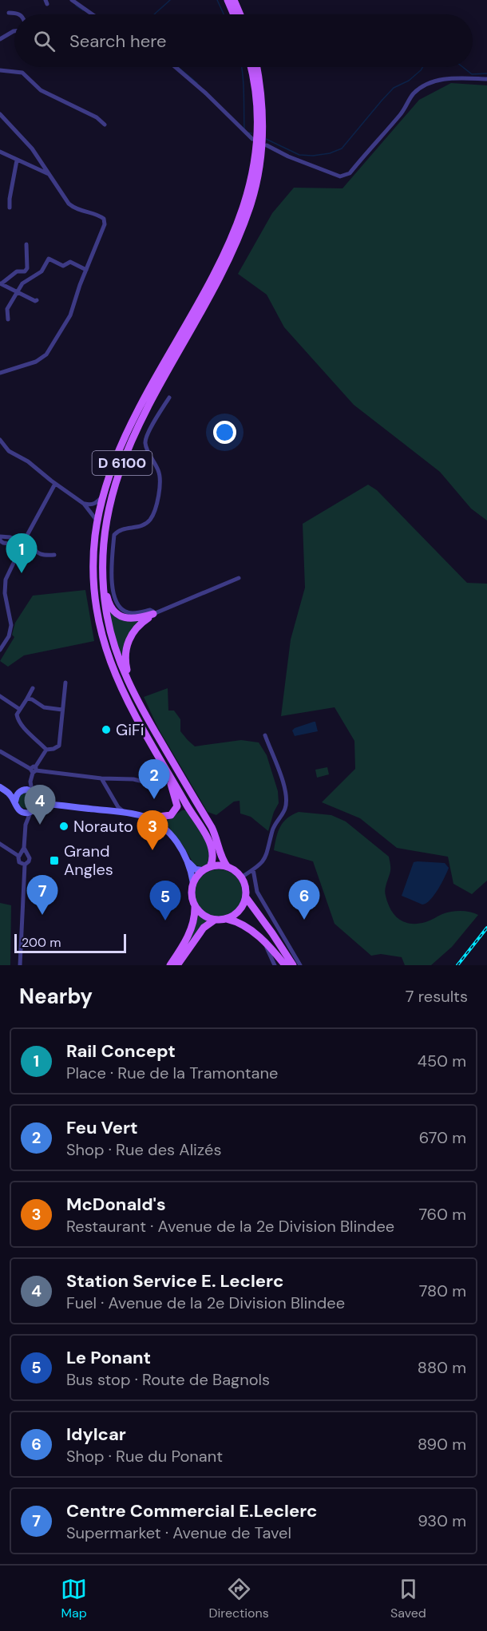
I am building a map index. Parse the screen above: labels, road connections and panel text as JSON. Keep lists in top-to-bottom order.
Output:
{
  "streets": {
    "main road": ["D 6100"]
  },
  "places": {
    "other": ["GiFi", "Norauto"],
    "transit": ["Grand Angles"]
  },
  "scale_bar": "200 m",
  "page": {
    "search": "Search here",
    "pins": [
      "1",
      "2",
      "4",
      "3",
      "7",
      "6",
      "5"
    ],
    "scale": "200 m",
    "heading": ["Nearby", "7 results"],
    "list": [
      {
        "mark": "1",
        "name": "Rail Concept",
        "note": "Place · Rue de la Tramontane",
        "value": "450 m"
      },
      {
        "mark": "2",
        "name": "Feu Vert",
        "note": "Shop · Rue des Alizés",
        "value": "670 m"
      },
      {
        "mark": "3",
        "name": "McDonald's",
        "note": "Restaurant · Avenue de la 2e Division Blindee",
        "value": "760 m"
      },
      {
        "mark": "4",
        "name": "Station Service E. Leclerc",
        "note": "Fuel · Avenue de la 2e Division Blindee",
        "value": "780 m"
      },
      {
        "mark": "5",
        "name": "Le Ponant",
        "note": "Bus stop · Route de Bagnols",
        "value": "880 m"
      },
      {
        "mark": "6",
        "name": "Idylcar",
        "note": "Shop · Rue du Ponant",
        "value": "890 m"
      },
      {
        "mark": "7",
        "name": "Centre Commercial E.Leclerc",
        "note": "Supermarket · Avenue de Tavel",
        "value": "930 m"
      }
    ],
    "nav": ["Map", "Directions", "Saved"]
  }
}
